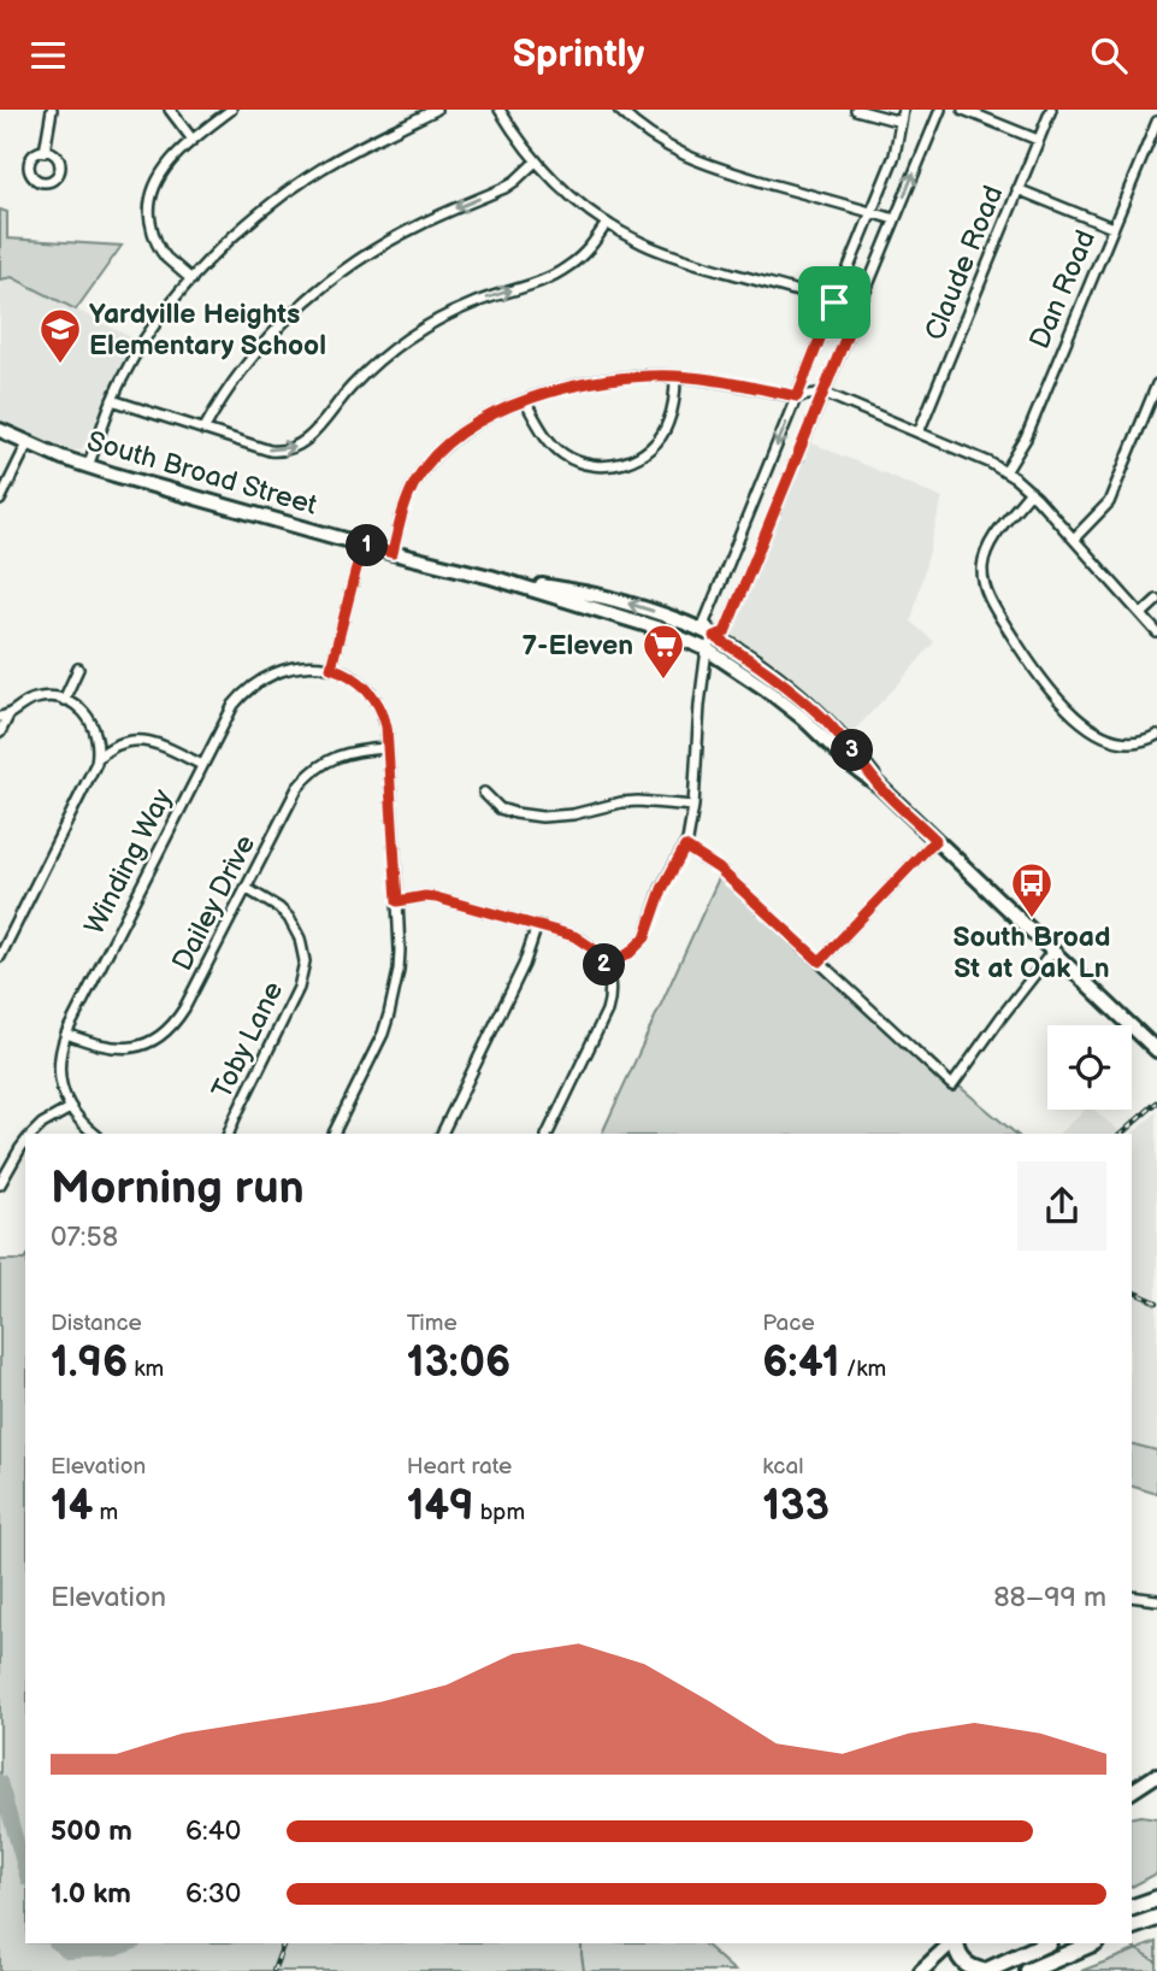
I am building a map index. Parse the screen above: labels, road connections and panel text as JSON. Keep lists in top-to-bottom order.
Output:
{
  "streets": {
    "main road": ["South Broad Street"],
    "street": [
      "Claude Road",
      "Dan Road",
      "Winding Way",
      "Dailey Drive",
      "Toby Lane"
    ]
  },
  "crossings": [
    ["Winding Way", "Dailey Drive"],
    ["Dailey Drive", "Toby Lane"]
  ],
  "places": {
    "school or university": ["Yardville Heights Elementary School"],
    "supermarket": ["7-Eleven"],
    "bus stop": ["South Broad St at Oak Ln"]
  },
  "page": {
    "header": "Sprintly",
    "pins": ["1", "3", "2"],
    "heading": ["Morning run", "07:58"],
    "stats": [
      ["Distance", "1.96 km"],
      ["Time", "13:06"],
      ["Pace", "6:41 /km"],
      ["Elevation", "14 m"],
      ["Heart rate", "149 bpm"],
      ["kcal", "133"]
    ],
    "chart": ["Elevation", "88–99 m"],
    "list": [
      {
        "name": "500 m",
        "note": "6:40"
      },
      {
        "name": "1.0 km",
        "note": "6:30"
      }
    ]
  }
}
